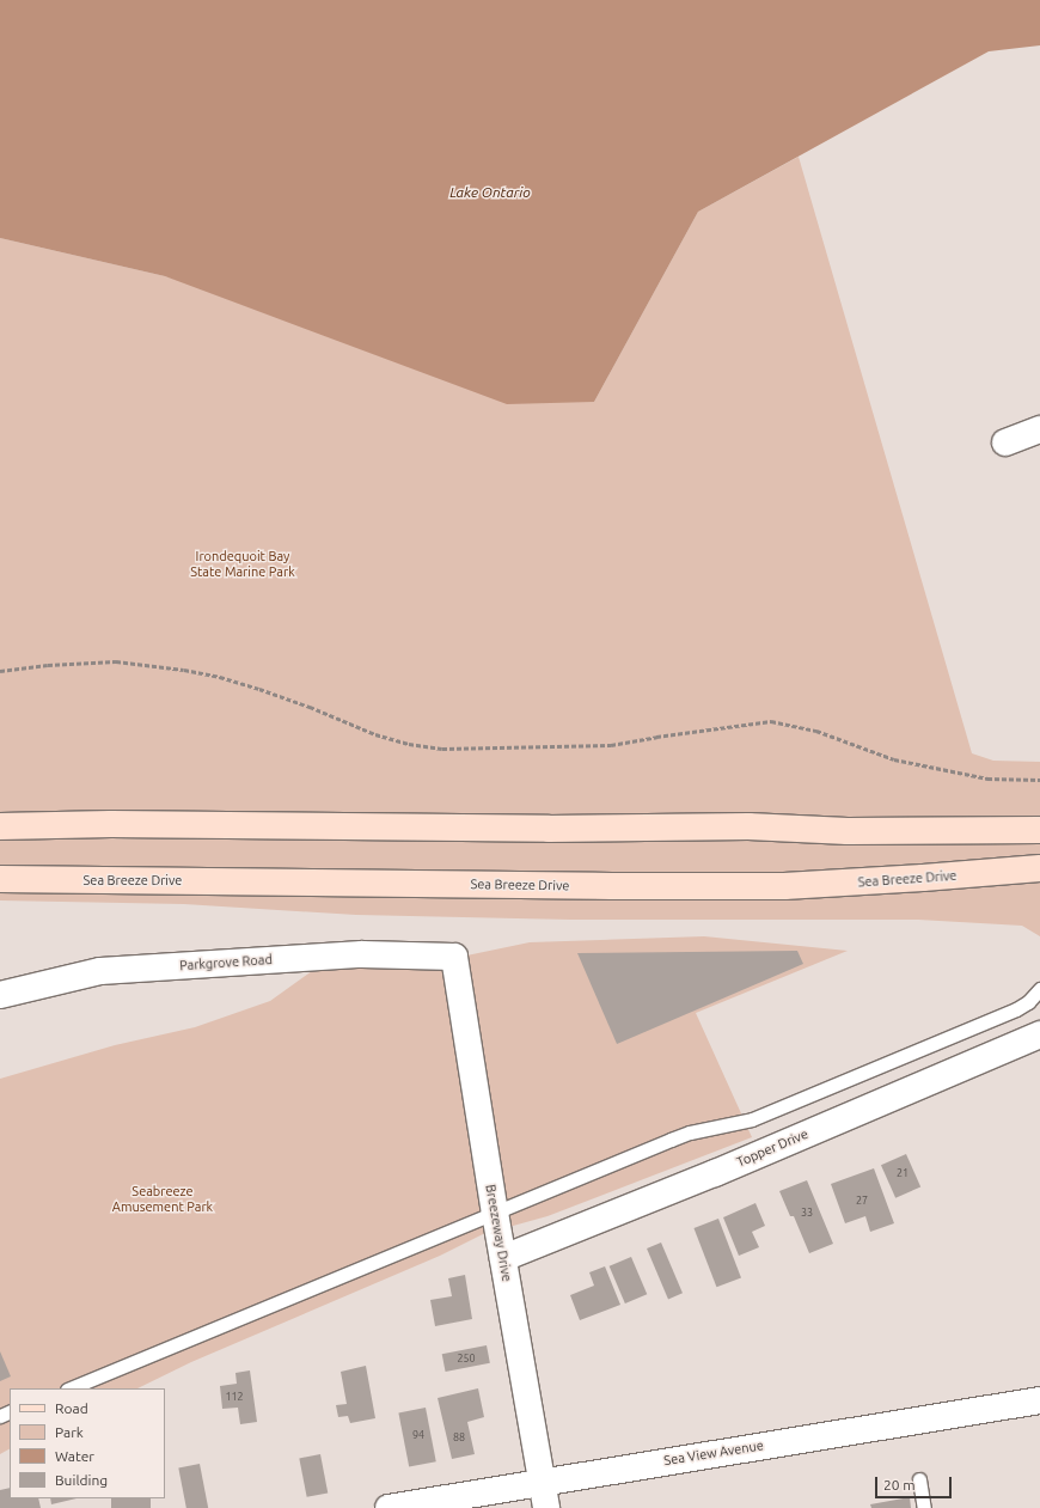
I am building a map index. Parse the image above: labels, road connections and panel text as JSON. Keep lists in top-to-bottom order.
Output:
{
  "streets": {
    "main road": ["Sea Breeze Drive"],
    "street": [
      "Parkgrove Road",
      "Topper Drive",
      "Breezeway Drive",
      "Sea View Avenue"
    ]
  },
  "crossings": [
    ["Parkgrove Road", "Breezeway Drive"],
    ["Topper Drive", "Breezeway Drive"],
    ["Breezeway Drive", "Sea View Avenue"]
  ],
  "water": ["Lake Ontario"],
  "parks": ["Irondequoit Bay State Marine Park", "Seabreeze Amusement Park"],
  "house_numbers": [
    "21",
    "27",
    "33",
    "250",
    "112",
    "94",
    "88"
  ],
  "legend": [
    "Road",
    "Park",
    "Water",
    "Building"
  ],
  "scale_bar": "20 m"
}
